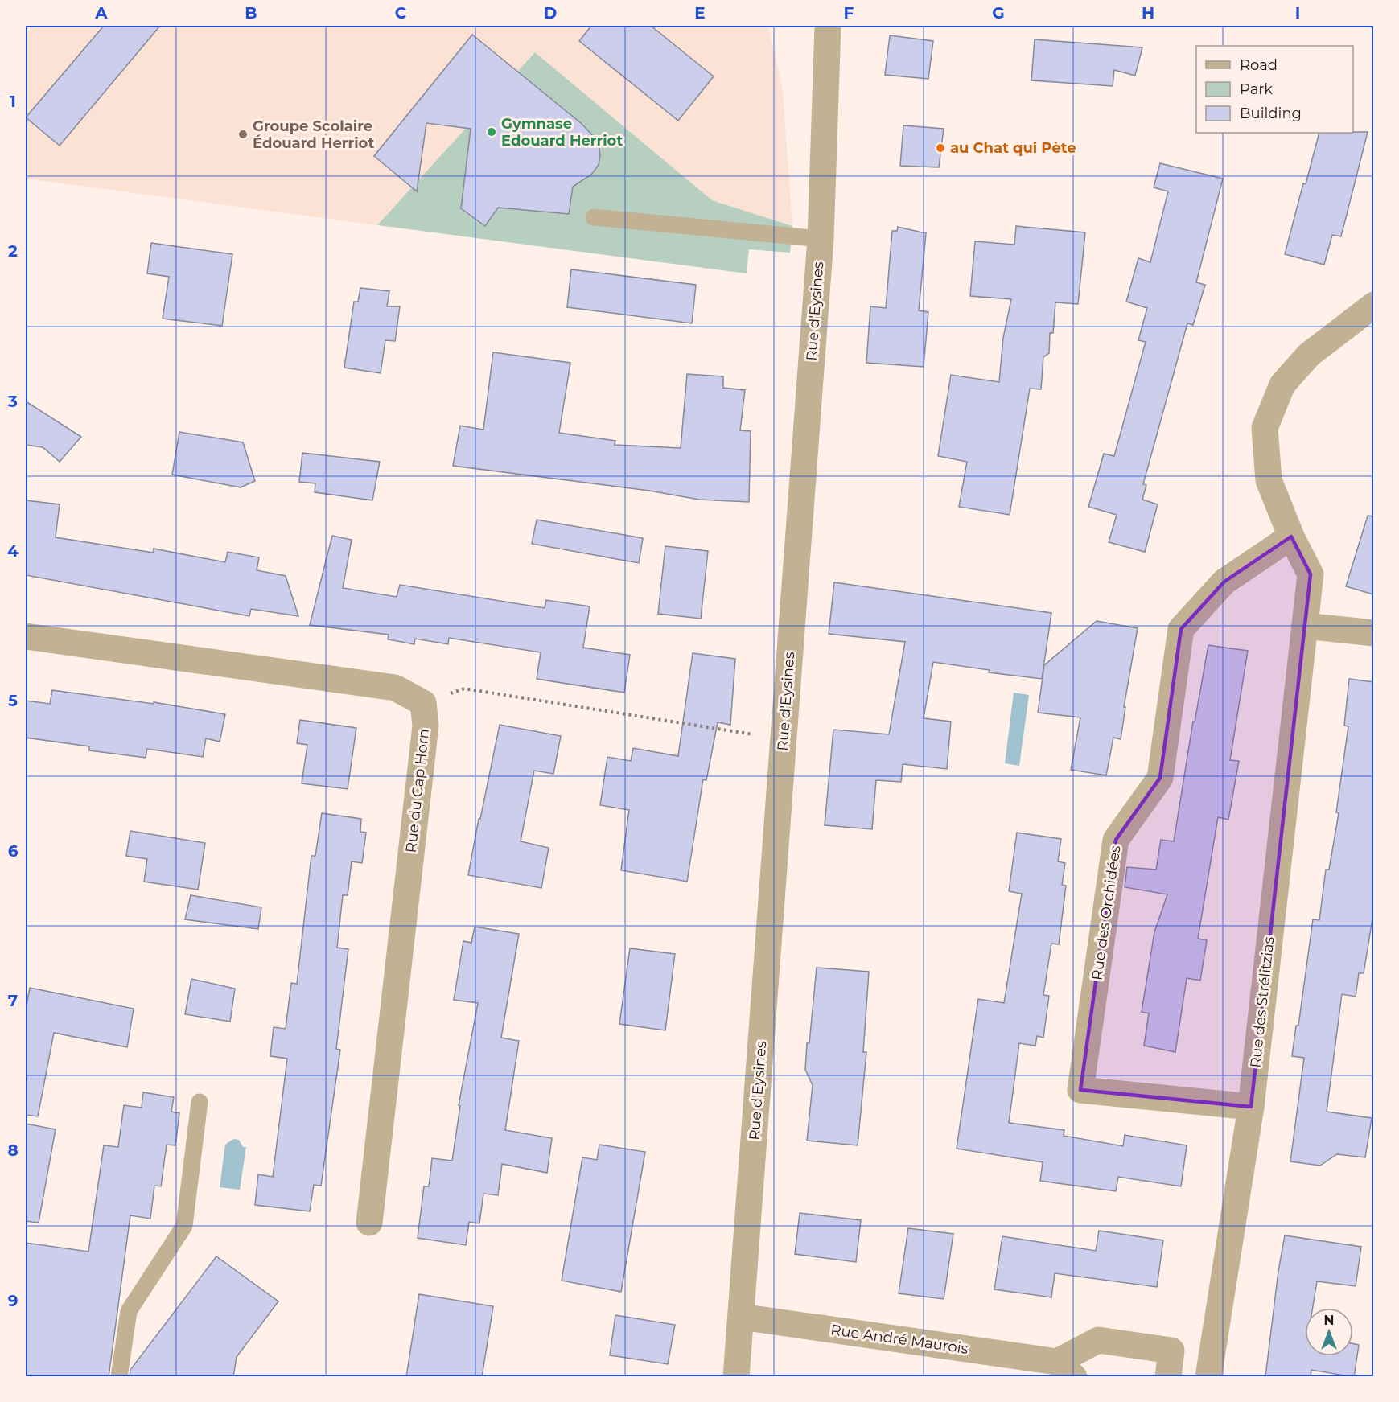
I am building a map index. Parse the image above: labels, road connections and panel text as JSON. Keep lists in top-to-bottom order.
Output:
{
  "streets": {
    "street": [
      "Rue d'Eysines",
      "Rue du Cap Horn",
      "Rue des Orchidées",
      "Rue des Strélitzias",
      "Rue André Maurois"
    ]
  },
  "crossings": [
    ["Rue d'Eysines", "Rue André Maurois"],
    ["Rue des Orchidées", "Rue des Strélitzias"]
  ],
  "places": ["Gymnase Edouard Herriot", "Groupe Scolaire Édouard Herriot", "au Chat qui Pète"],
  "legend": ["Road", "Park", "Building"],
  "north": "top",
  "grid": {
    "columns": [
      "A",
      "B",
      "C",
      "D",
      "E",
      "F",
      "G",
      "H",
      "I"
    ],
    "rows": [
      "1",
      "2",
      "3",
      "4",
      "5",
      "6",
      "7",
      "8",
      "9"
    ]
  }
}
